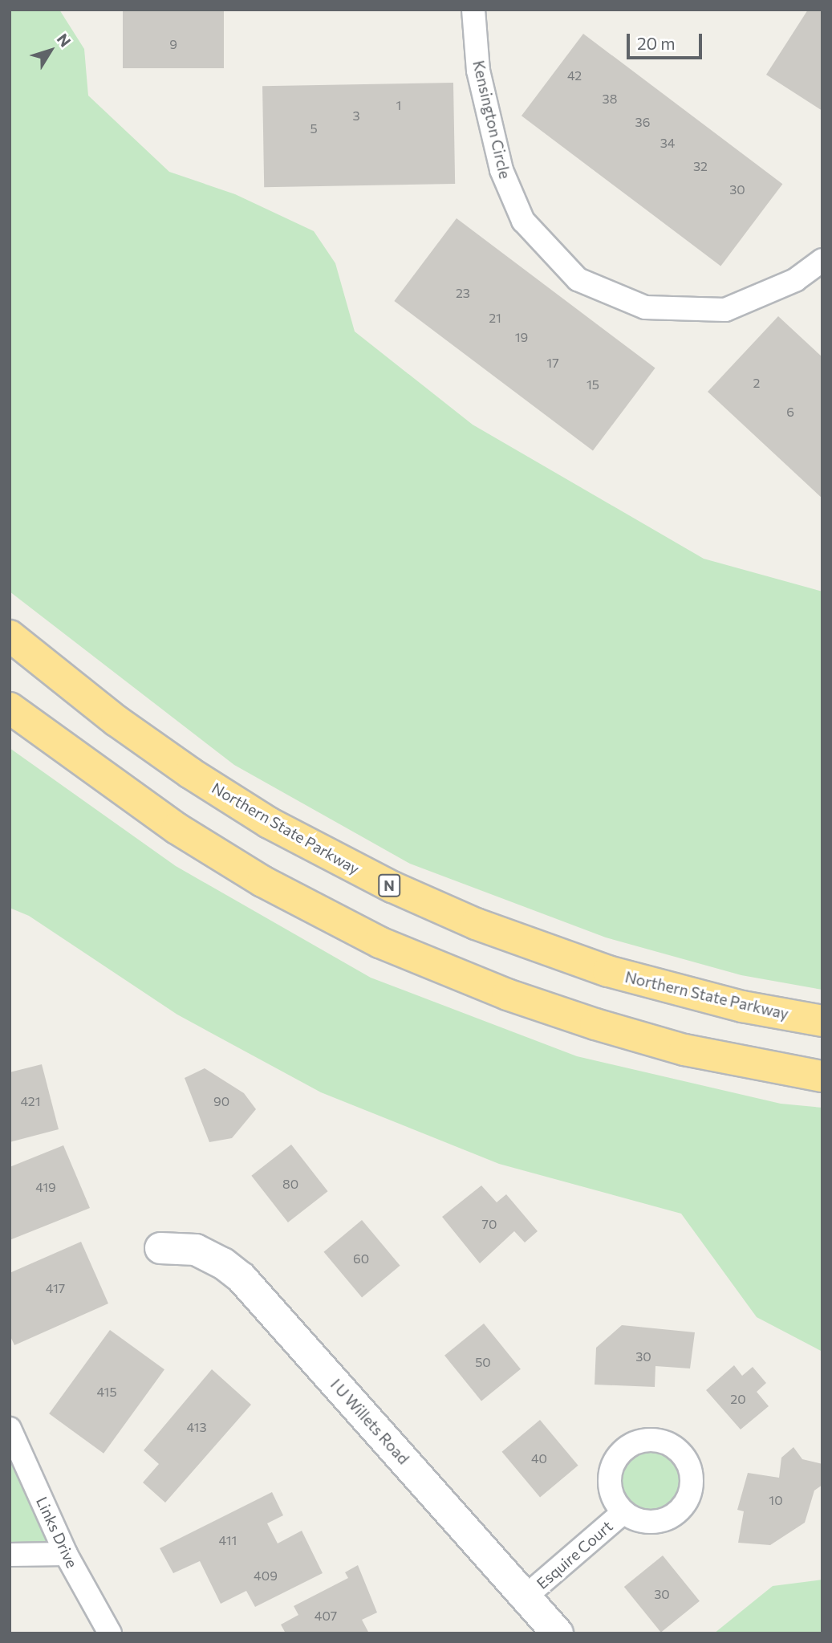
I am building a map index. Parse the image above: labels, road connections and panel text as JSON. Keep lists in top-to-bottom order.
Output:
{
  "streets": {
    "highway": ["Northern State Parkway", "N"],
    "street": [
      "Kensington Circle",
      "I U Willets Road",
      "Links Drive",
      "Esquire Court"
    ]
  },
  "crossings": [
    ["I U Willets Road", "Esquire Court"]
  ],
  "house_numbers": [
    "9",
    "42",
    "38",
    "1",
    "3",
    "36",
    "5",
    "34",
    "32",
    "30",
    "23",
    "21",
    "19",
    "17",
    "2",
    "15",
    "6",
    "421",
    "90",
    "80",
    "419",
    "70",
    "60",
    "417",
    "30",
    "50",
    "415",
    "20",
    "413",
    "40",
    "10",
    "411",
    "409",
    "30",
    "407"
  ],
  "scale_bar": "20 m",
  "north": "top right"
}
